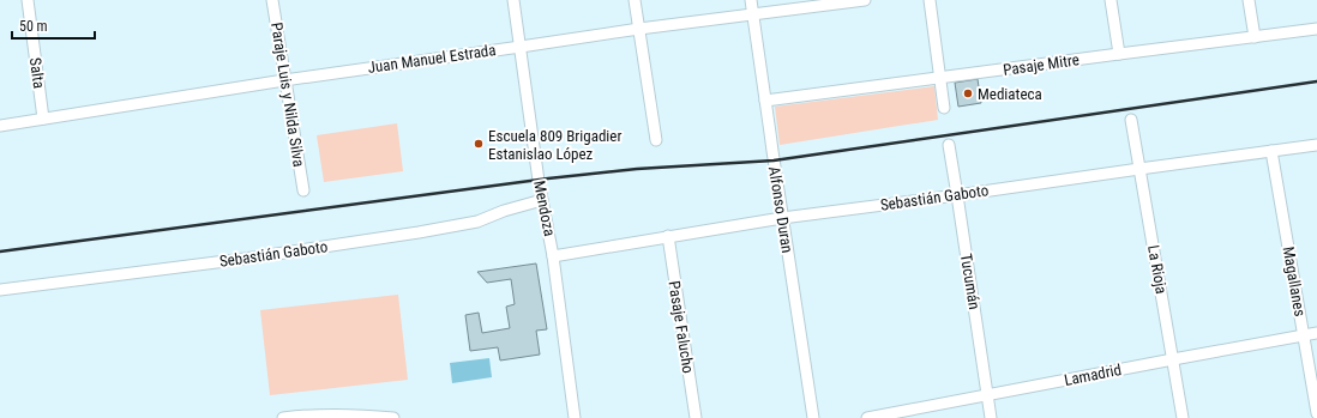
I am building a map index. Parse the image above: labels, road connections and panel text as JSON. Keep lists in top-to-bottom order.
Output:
{
  "streets": {
    "street": [
      "Juan Manuel Estrada",
      "Pasaje Mitre",
      "Salta",
      "Paraje Luis y Nilda Silva",
      "Sebastián Gaboto",
      "Mendoza",
      "Alfonso Duran",
      "La Rioja",
      "Tucumán",
      "Magallanes",
      "Pasaje Falucho",
      "Lamadrid"
    ]
  },
  "crossings": [
    ["Juan Manuel Estrada", "Salta"],
    ["Juan Manuel Estrada", "Paraje Luis y Nilda Silva"],
    ["Juan Manuel Estrada", "Mendoza"],
    ["Juan Manuel Estrada", "Alfonso Duran"],
    ["Pasaje Mitre", "Alfonso Duran"],
    ["Sebastián Gaboto", "Mendoza"],
    ["Sebastián Gaboto", "Alfonso Duran"],
    ["Sebastián Gaboto", "La Rioja"],
    ["Sebastián Gaboto", "Tucumán"],
    ["Sebastián Gaboto", "Magallanes"],
    ["Sebastián Gaboto", "Pasaje Falucho"],
    ["La Rioja", "Lamadrid"],
    ["Tucumán", "Lamadrid"],
    ["Magallanes", "Lamadrid"]
  ],
  "places": ["Mediateca", "Escuela 809 Brigadier Estanislao López"],
  "scale_bar": "50 m"
}
